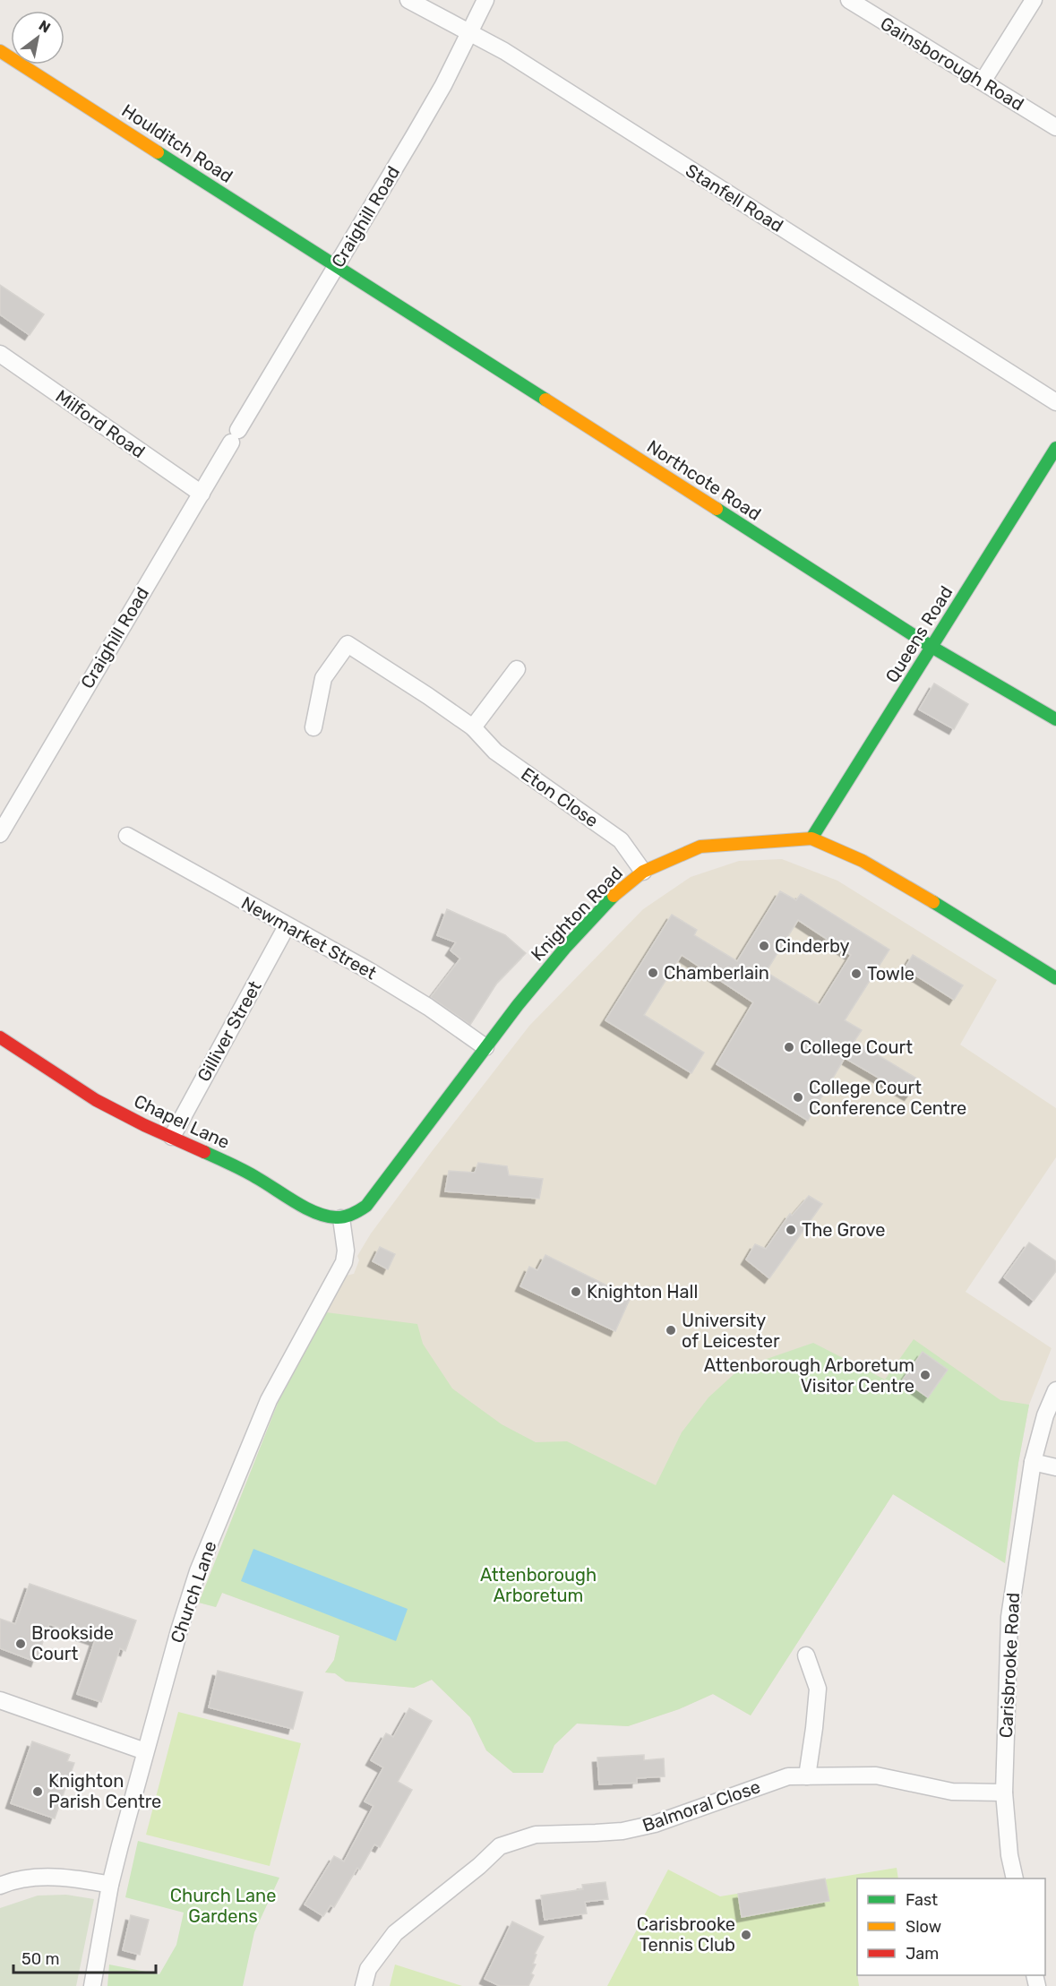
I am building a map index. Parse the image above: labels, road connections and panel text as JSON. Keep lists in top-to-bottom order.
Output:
{
  "streets": {
    "street": [
      "Gainsborough Road",
      "Houlditch Road",
      "Stanfell Road",
      "Craighill Road",
      "Milford Road",
      "Northcote Road",
      "Queens Road",
      "Eton Close",
      "Knighton Road",
      "Newmarket Street",
      "Gilliver Street",
      "Chapel Lane",
      "Church Lane",
      "Carisbrooke Road",
      "Balmoral Close"
    ]
  },
  "crossings": [
    ["Houlditch Road", "Craighill Road"],
    ["Houlditch Road", "Northcote Road"],
    ["Stanfell Road", "Craighill Road"],
    ["Craighill Road", "Milford Road"],
    ["Craighill Road", "Northcote Road"],
    ["Northcote Road", "Queens Road"],
    ["Queens Road", "Knighton Road"],
    ["Eton Close", "Knighton Road"],
    ["Knighton Road", "Newmarket Street"],
    ["Knighton Road", "Chapel Lane"],
    ["Knighton Road", "Church Lane"],
    ["Newmarket Street", "Gilliver Street"],
    ["Gilliver Street", "Chapel Lane"],
    ["Chapel Lane", "Church Lane"],
    ["Carisbrooke Road", "Balmoral Close"]
  ],
  "parks": ["Attenborough Arboretum", "Church Lane Gardens"],
  "places": [
    "Cinderby",
    "Chamberlain",
    "Towle",
    "College Court",
    "College Court Conference Centre",
    "The Grove",
    "Knighton Hall",
    "University of Leicester",
    "Attenborough Arboretum Visitor Centre",
    "Brookside Court",
    "Knighton Parish Centre",
    "Carisbrooke Tennis Club"
  ],
  "legend": ["Fast", "Slow", "Jam"],
  "scale_bar": "50 m",
  "north": "top right"
}
